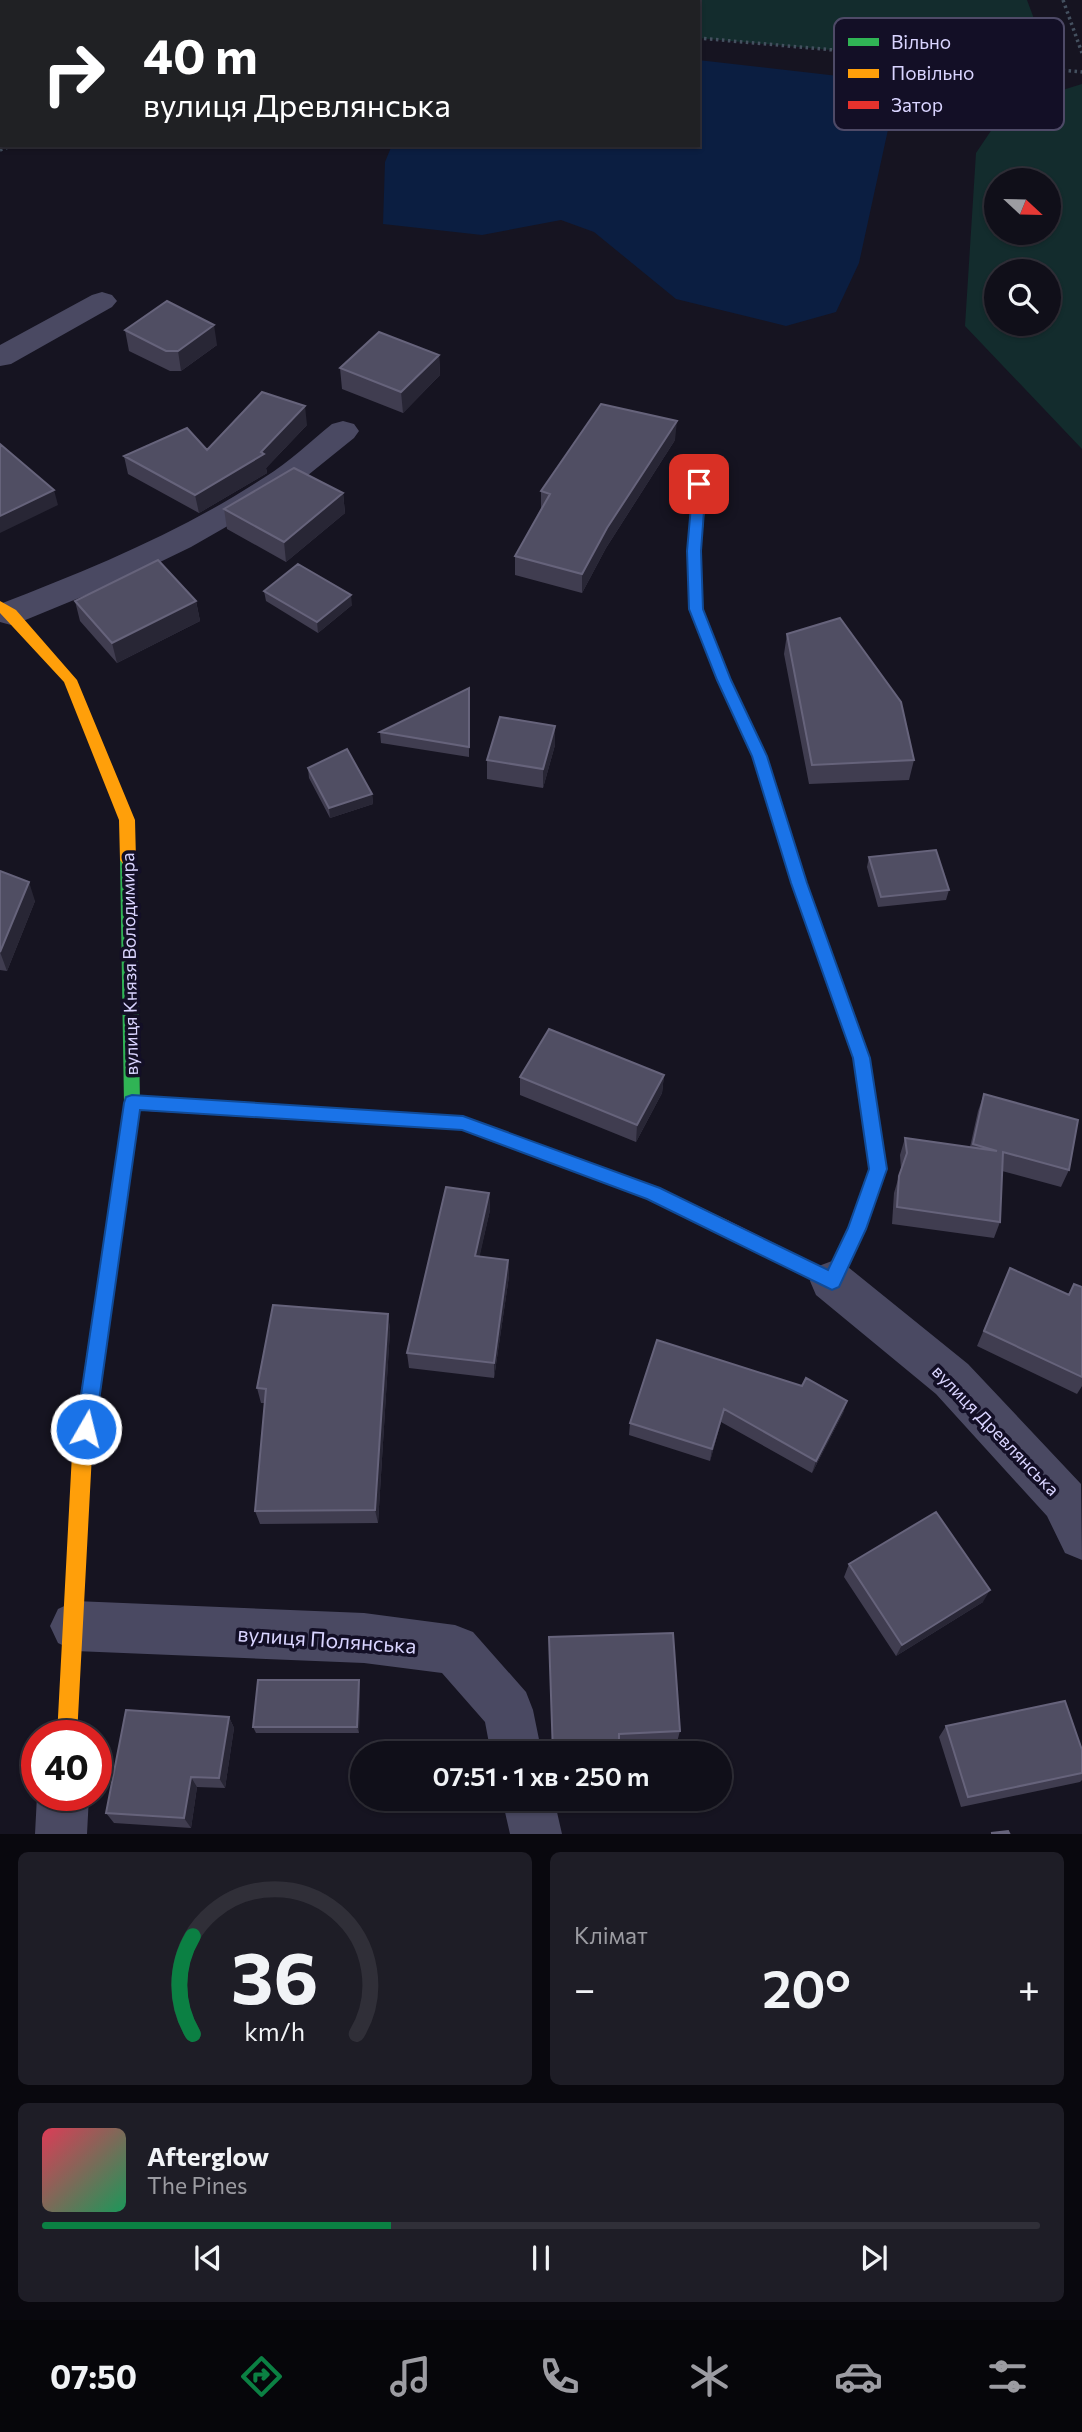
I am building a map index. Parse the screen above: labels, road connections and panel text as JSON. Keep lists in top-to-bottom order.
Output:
{
  "streets": {
    "street": ["вулиця Князя Володимира", "вулиця Древлянська", "вулиця Полянська"]
  },
  "crossings": [
    ["вулиця Князя Володимира", "вулиця Древлянська"],
    ["вулиця Князя Володимира", "вулиця Полянська"]
  ],
  "legend": ["Вільно", "Повільно", "Затор"],
  "north": "right",
  "page": {
    "turn": ["40 m", "вулиця Древлянська"],
    "limit": "40",
    "trip": "07:51 · 1 хв · 250 m",
    "tile": "Клімат",
    "heat": ["−", "20°", "+"],
    "song": ["Afterglow", "The Pines"],
    "tabs": "07:50",
    "gauge": ["36", "km/h"]
  }
}
